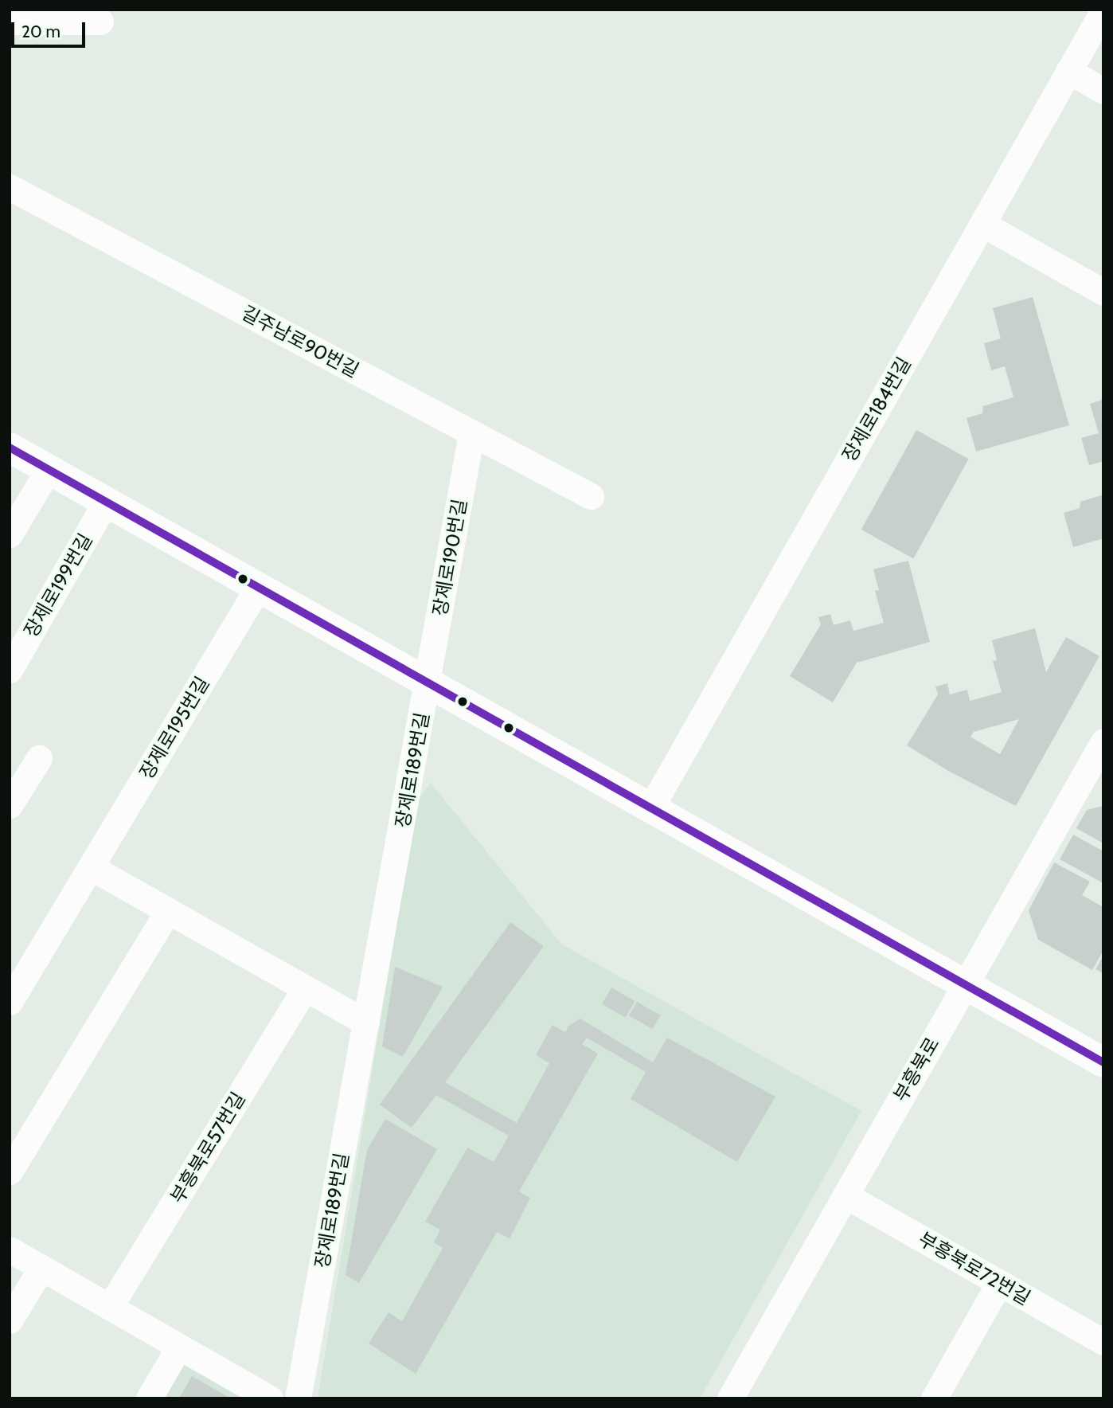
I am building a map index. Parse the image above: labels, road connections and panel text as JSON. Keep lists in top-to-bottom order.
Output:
{
  "streets": {
    "street": [
      "길주남로90번길",
      "장제로184번길",
      "장제로190번길",
      "장제로199번길",
      "장제로195번길",
      "장제로189번길",
      "부흥북로",
      "부흥북로57번길",
      "부흥북로72번길"
    ]
  },
  "crossings": [
    ["길주남로90번길", "장제로190번길"],
    ["장제로190번길", "장제로189번길"],
    ["부흥북로", "부흥북로72번길"]
  ],
  "scale_bar": "20 m"
}
